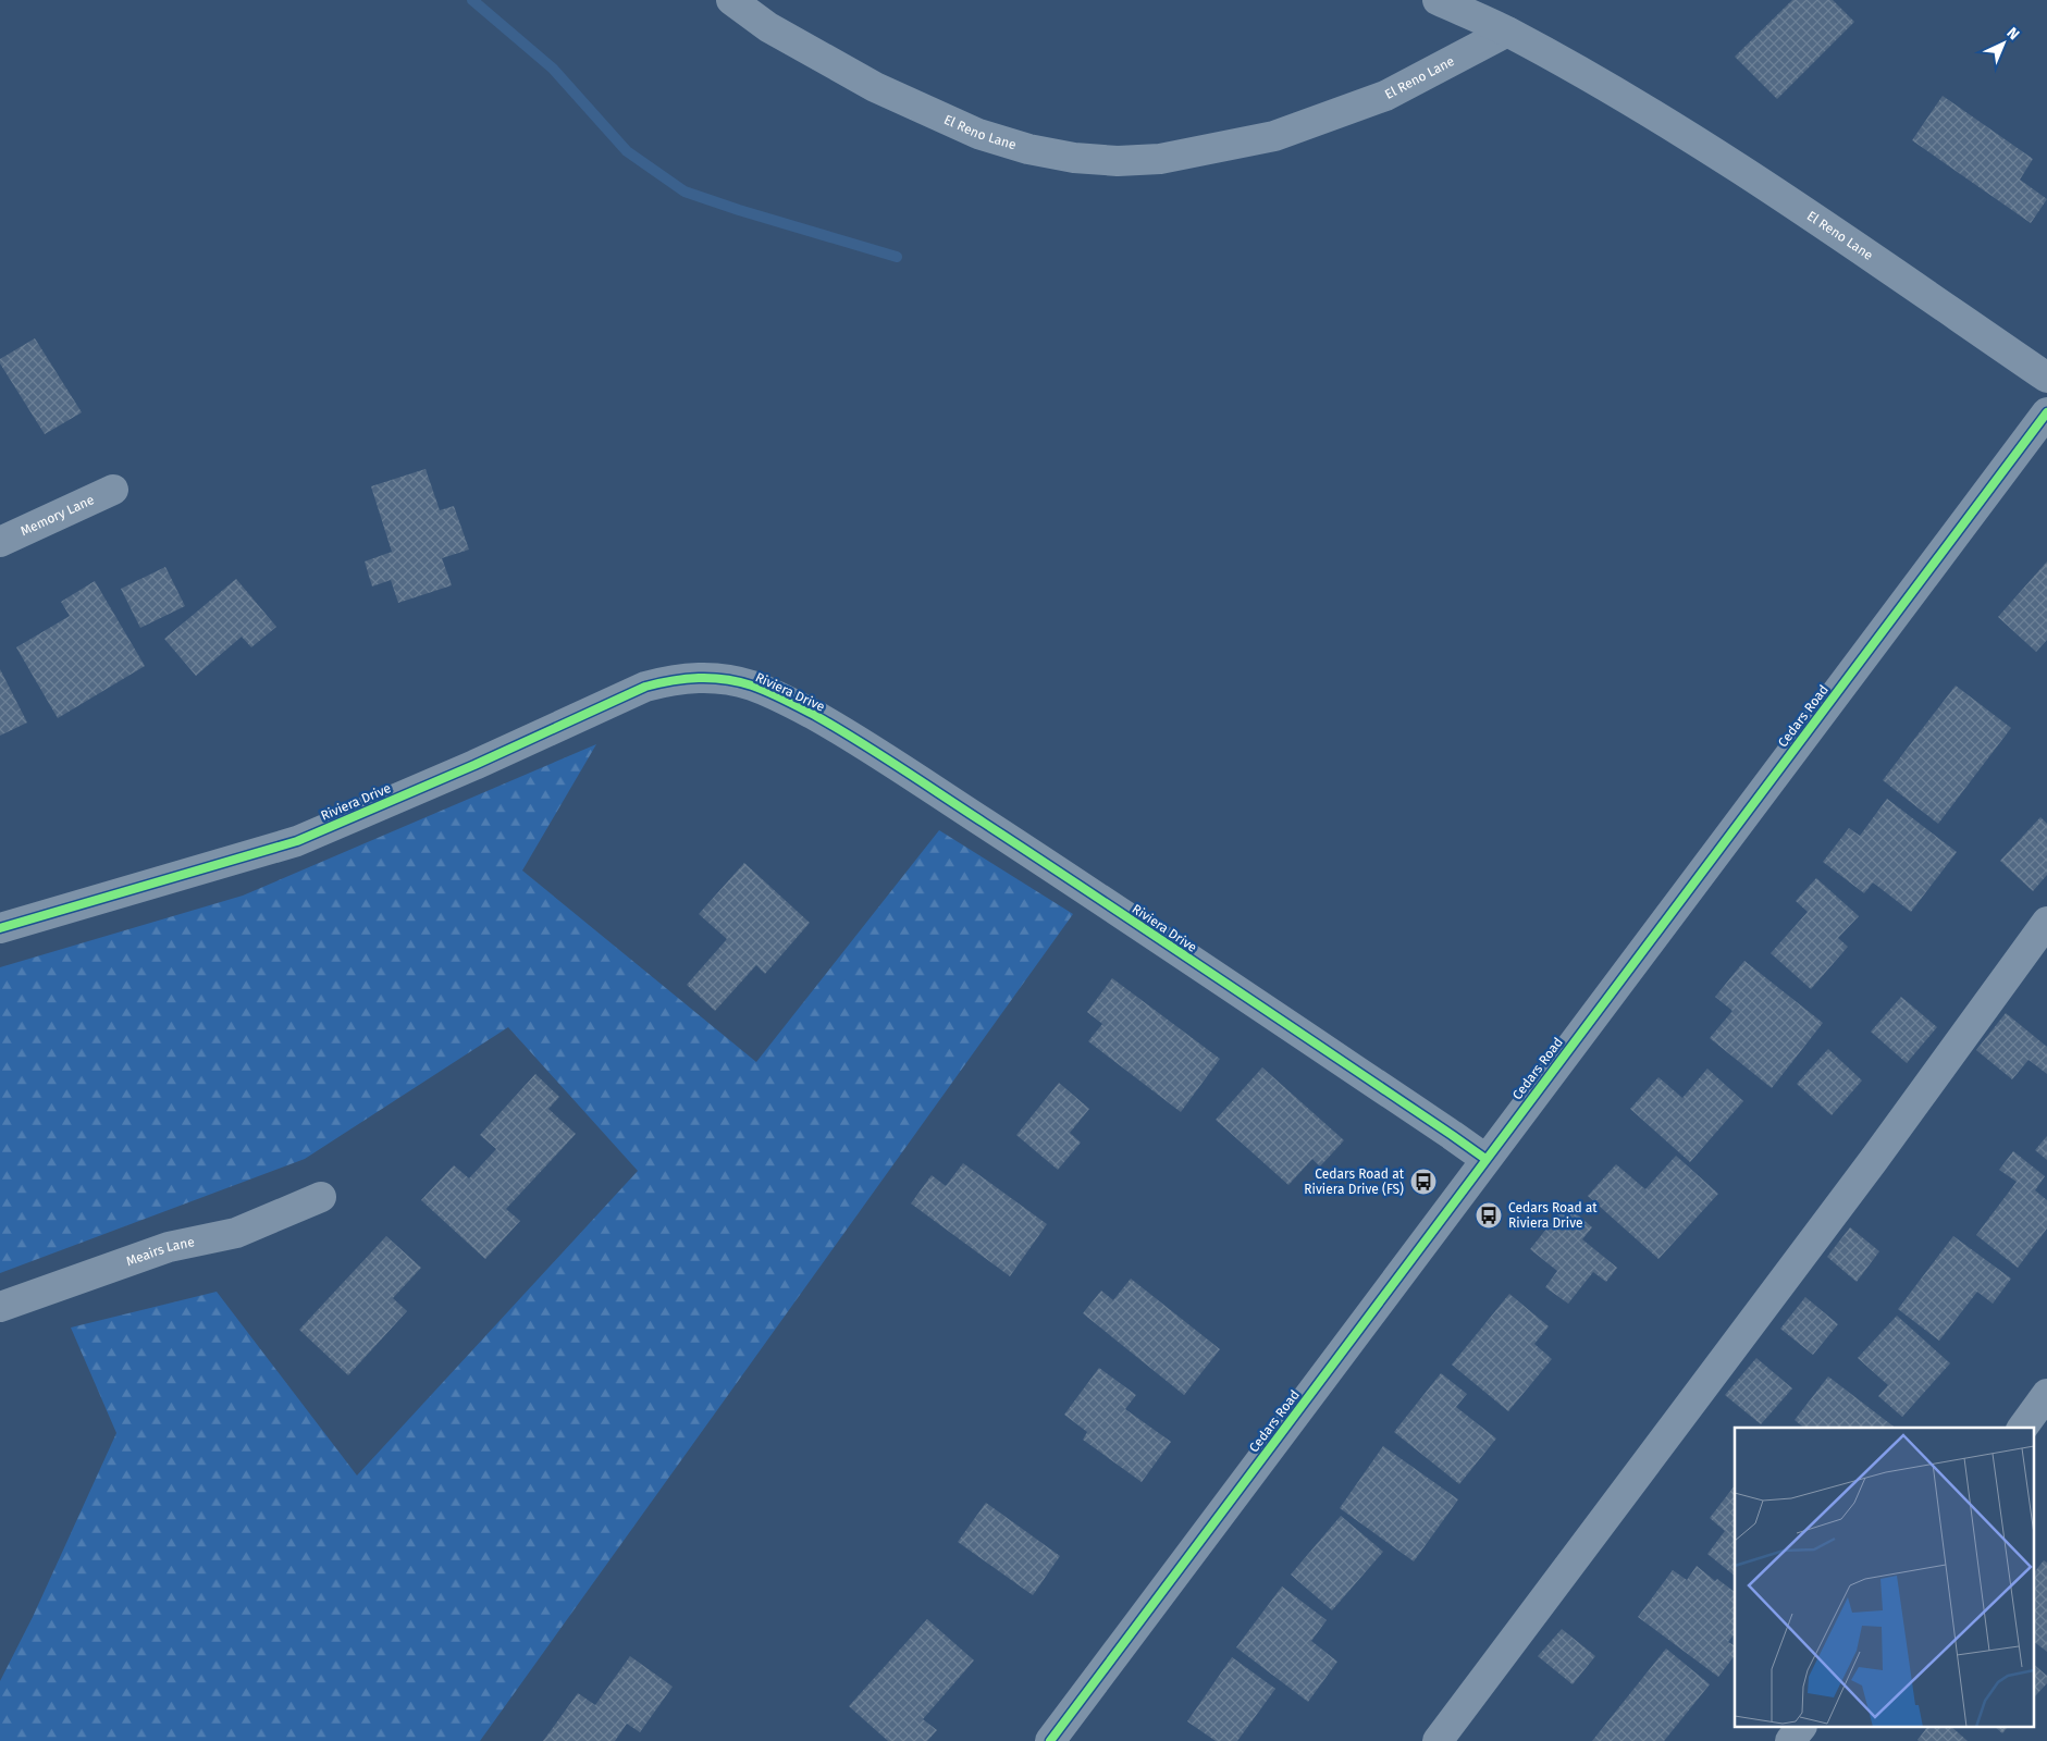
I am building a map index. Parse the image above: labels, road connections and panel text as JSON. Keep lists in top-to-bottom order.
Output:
{
  "streets": {
    "street": [
      "El Reno Lane",
      "Memory Lane",
      "Riviera Drive",
      "Cedars Road",
      "Meairs Lane"
    ]
  },
  "crossings": [
    ["Riviera Drive", "Cedars Road"]
  ],
  "places": {
    "bus stop": ["Cedars Road at Riviera Drive (FS)", "Cedars Road at Riviera Drive"]
  },
  "north": "top right"
}
